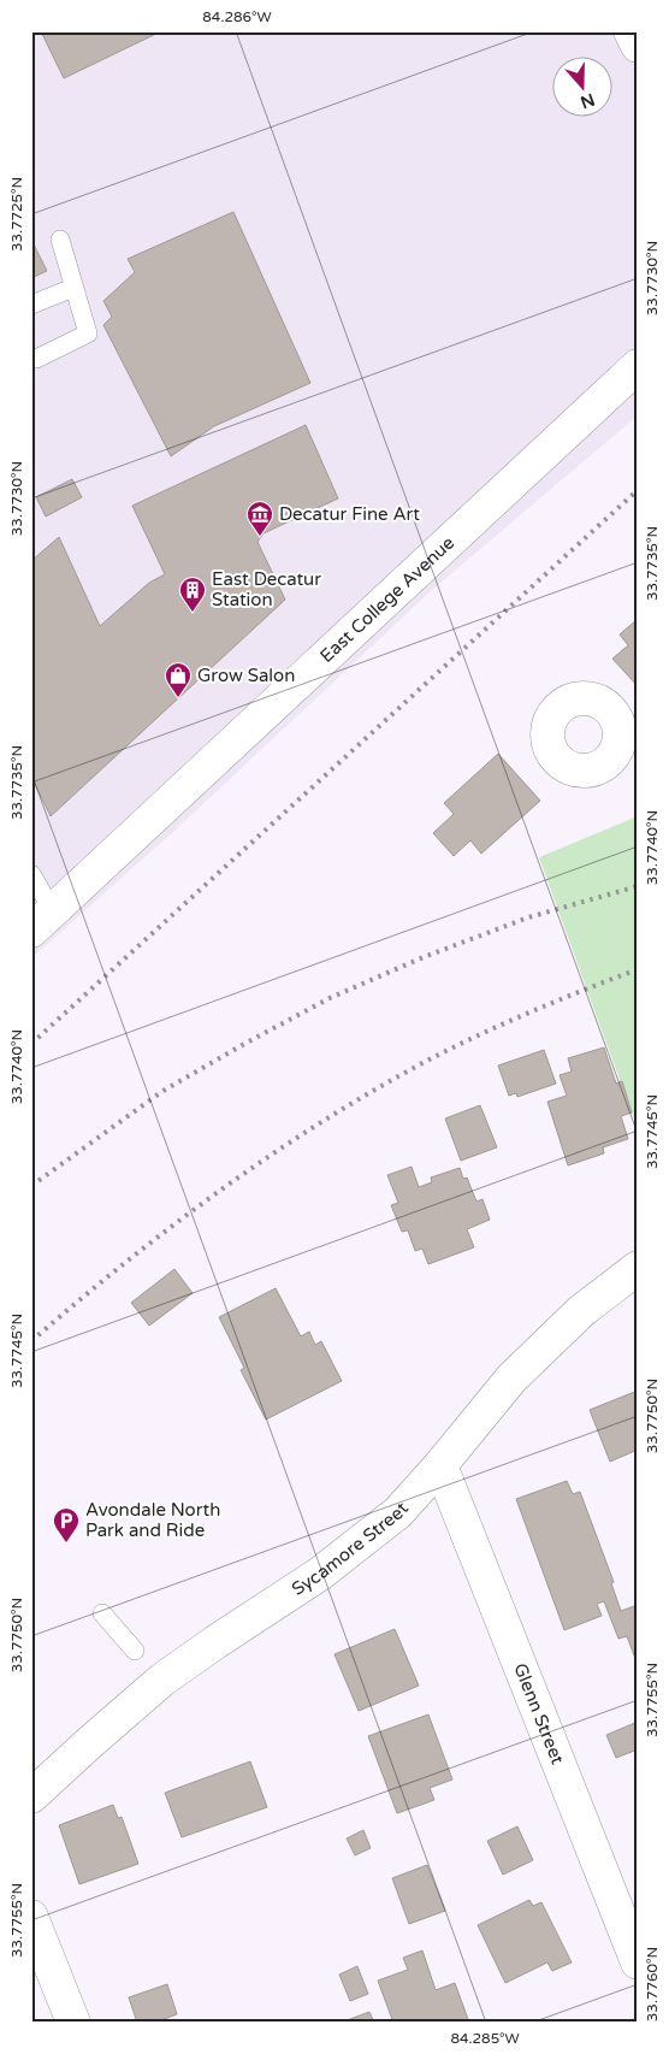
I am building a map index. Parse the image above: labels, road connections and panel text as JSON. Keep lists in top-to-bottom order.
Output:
{
  "streets": {
    "street": ["East College Avenue", "Sycamore Street", "Glenn Street"]
  },
  "crossings": [
    ["Sycamore Street", "Glenn Street"]
  ],
  "places": {
    "museum": ["Decatur Fine Art"],
    "building": ["East Decatur Station"],
    "shop": ["Grow Salon"],
    "parking": ["Avondale North Park and Ride"]
  },
  "north": "bottom",
  "coordinates": [
    "84.286°W",
    "33.7725°N",
    "33.7730°N",
    "33.7735°N",
    "33.7740°N",
    "33.7745°N",
    "33.7750°N",
    "33.7755°N",
    "33.7760°N",
    "84.285°W"
  ]
}
